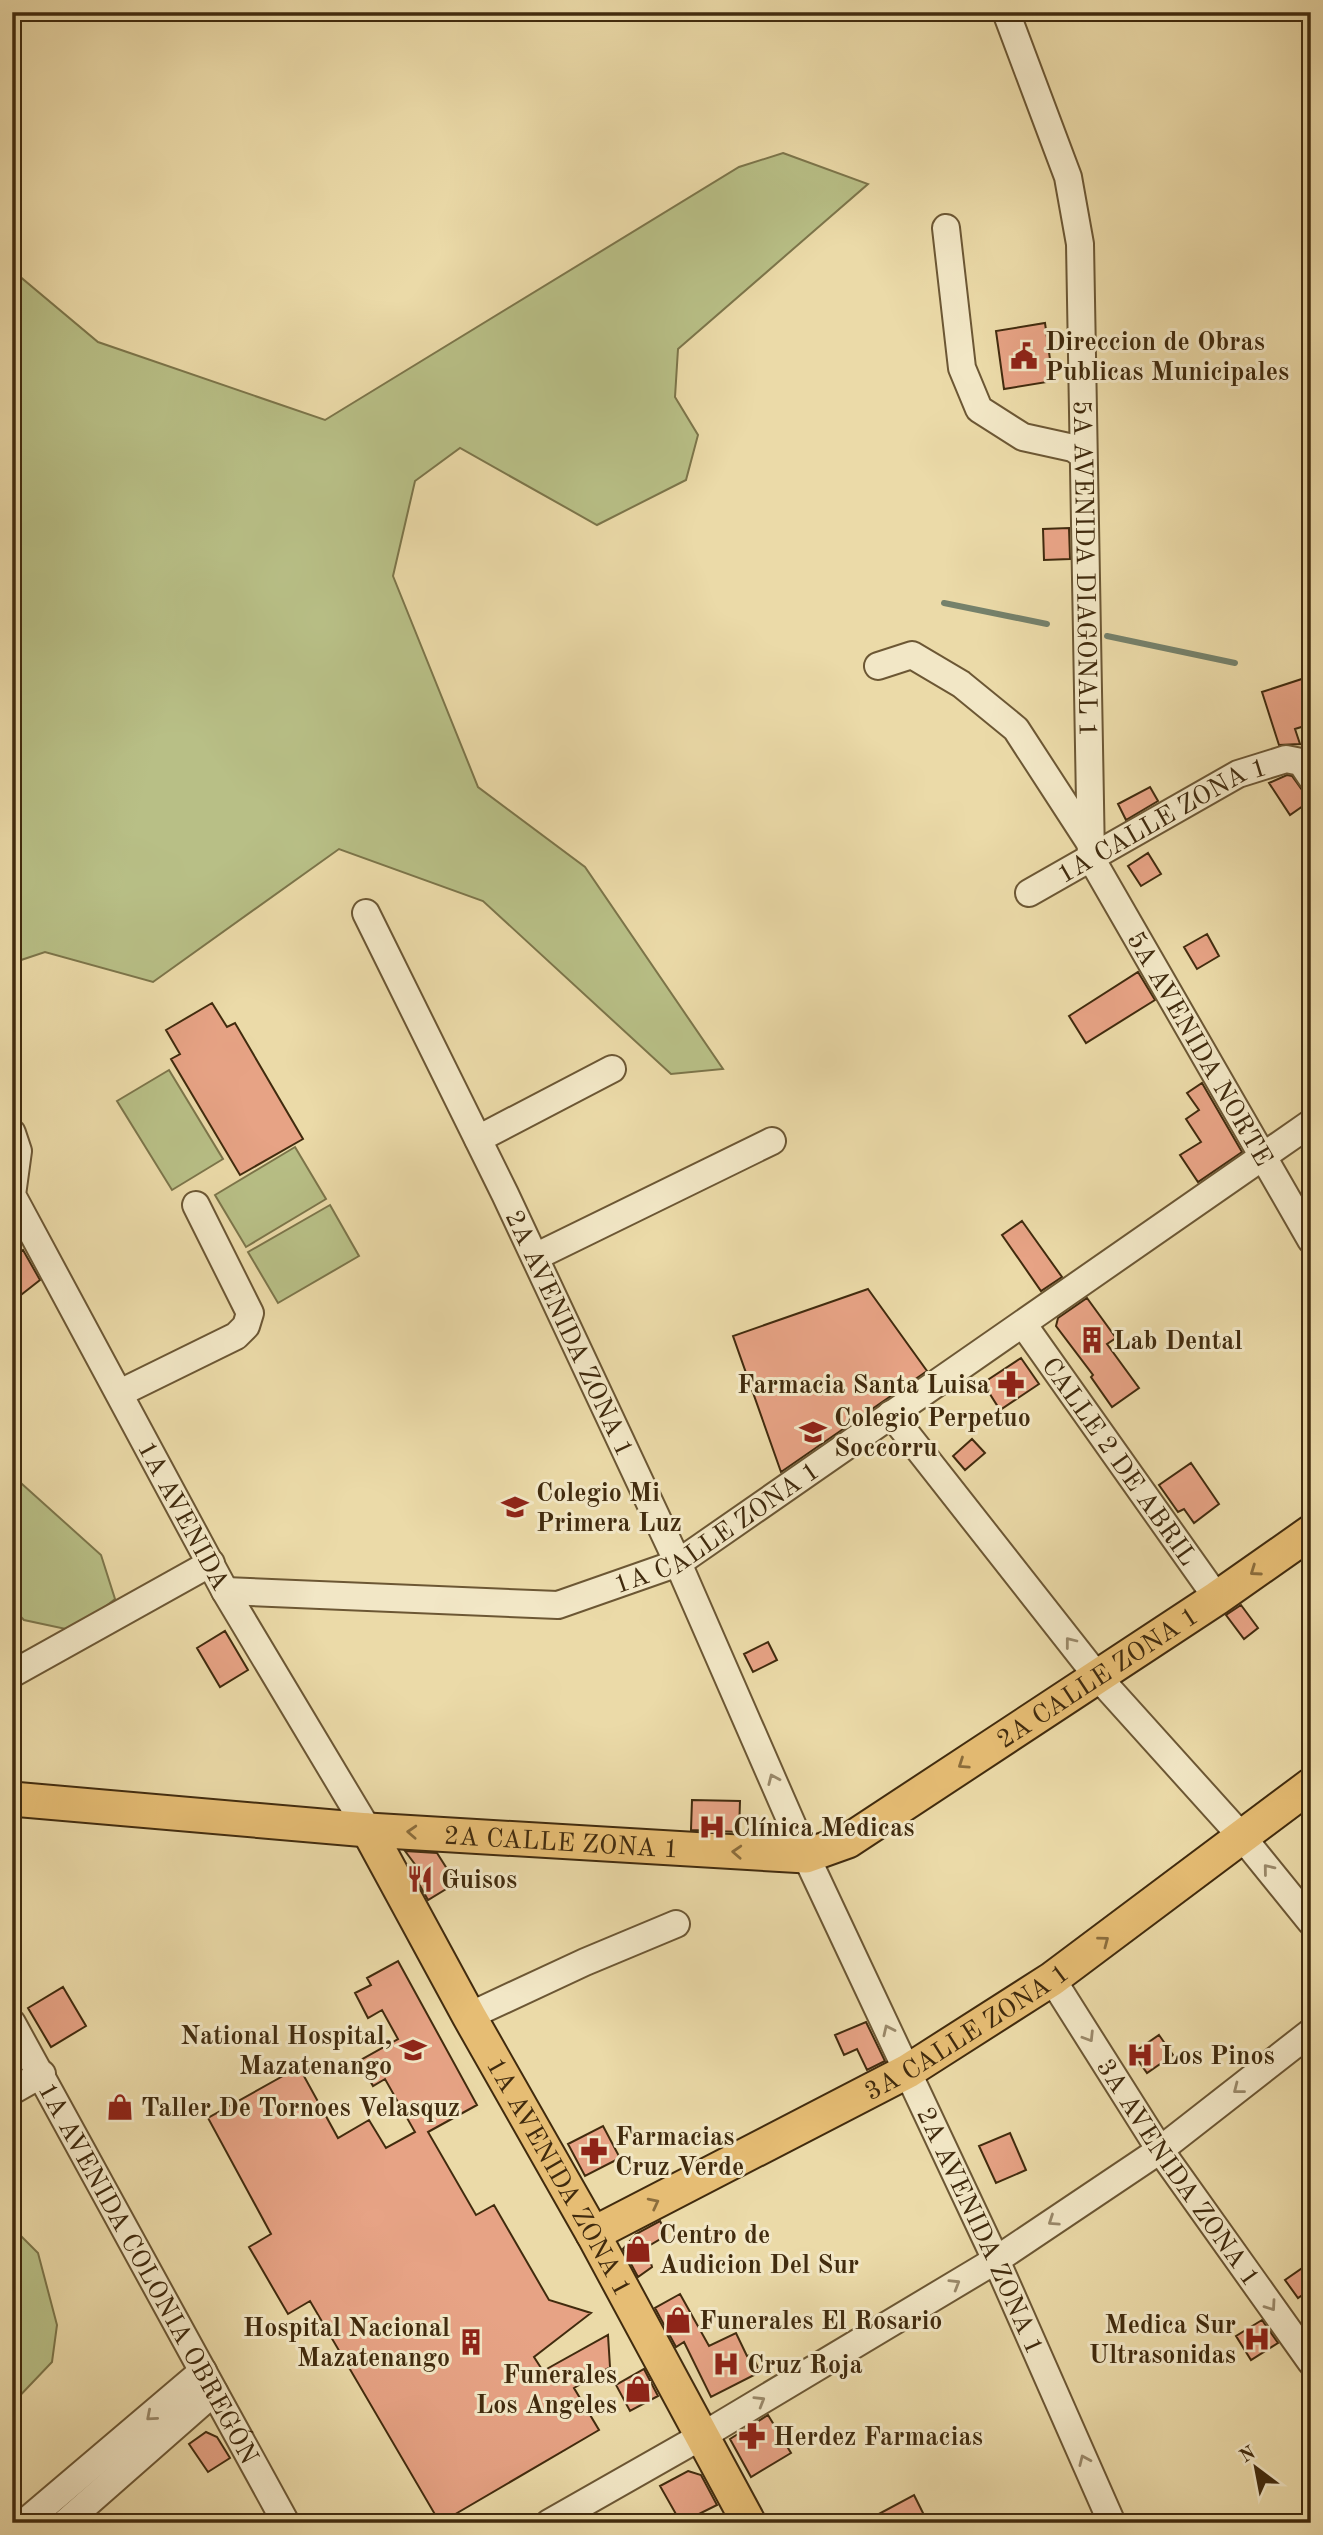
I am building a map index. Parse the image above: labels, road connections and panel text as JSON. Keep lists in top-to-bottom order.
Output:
{
  "streets": {
    "main road": ["2A CALLE ZONA 1", "3A CALLE ZONA 1", "1A AVENIDA ZONA 1"],
    "street": [
      "5A AVENIDA DIAGONAL 1",
      "1A CALLE ZONA 1",
      "5A AVENIDA NORTE",
      "2A AVENIDA ZONA 1",
      "CALLE 2 DE ABRIL",
      "1A AVENIDA",
      "3A AVENIDA ZONA 1",
      "1A AVENIDA COLONIA OBREGÓN"
    ]
  },
  "crossings": [
    ["5A AVENIDA DIAGONAL 1", "1A CALLE ZONA 1"],
    ["5A AVENIDA DIAGONAL 1", "5A AVENIDA NORTE"],
    ["1A CALLE ZONA 1", "5A AVENIDA NORTE"],
    ["1A CALLE ZONA 1", "2A AVENIDA ZONA 1"],
    ["1A CALLE ZONA 1", "CALLE 2 DE ABRIL"],
    ["1A CALLE ZONA 1", "1A AVENIDA"],
    ["2A AVENIDA ZONA 1", "2A CALLE ZONA 1"],
    ["2A AVENIDA ZONA 1", "3A CALLE ZONA 1"],
    ["CALLE 2 DE ABRIL", "2A CALLE ZONA 1"],
    ["1A AVENIDA", "2A CALLE ZONA 1"],
    ["1A AVENIDA", "1A AVENIDA ZONA 1"],
    ["2A CALLE ZONA 1", "1A AVENIDA ZONA 1"],
    ["3A CALLE ZONA 1", "3A AVENIDA ZONA 1"],
    ["3A CALLE ZONA 1", "1A AVENIDA ZONA 1"]
  ],
  "one_way": [
    "2A AVENIDA ZONA 1",
    "2A CALLE ZONA 1",
    "3A CALLE ZONA 1",
    "3A AVENIDA ZONA 1"
  ],
  "places": {
    "public building": ["Direccion de Obras Publicas Municipales"],
    "building": ["Lab Dental", "Hospital Nacional Mazatenango"],
    "pharmacy": ["Farmacia Santa Luisa", "Farmacias Cruz Verde", "Herdez Farmacias"],
    "school or university": ["Colegio Perpetuo Soccorru", "Colegio Mi Primera Luz", "National Hospital, Mazatenango"],
    "hospital": [
      "Clínica Medicas",
      "Los Pinos",
      "Medica Sur Ultrasonidas",
      "Cruz Roja"
    ],
    "restaurant": ["Guisos"],
    "shop": [
      "Taller De Tornoes Velasquz",
      "Centro de Audicion Del Sur",
      "Funerales El Rosario",
      "Funerales Los Angeles"
    ]
  },
  "north": "top left"
}
